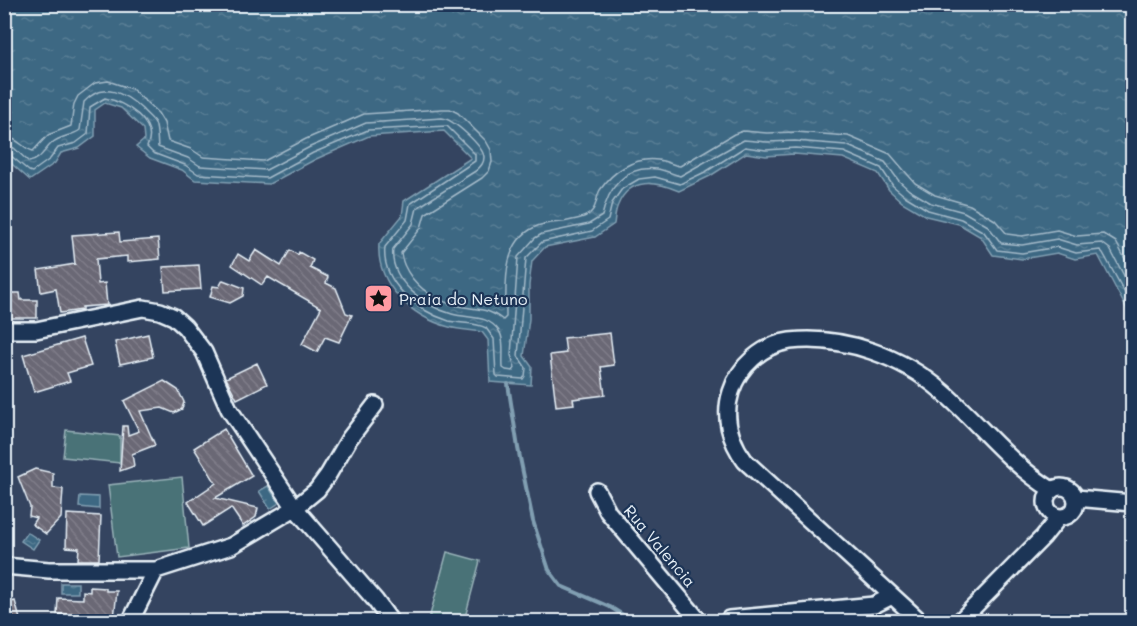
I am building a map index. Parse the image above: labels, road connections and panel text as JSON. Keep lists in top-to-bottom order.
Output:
{
  "streets": {
    "street": ["Rua Valencia"]
  },
  "places": {
    "place": ["Praia do Netuno"]
  }
}
